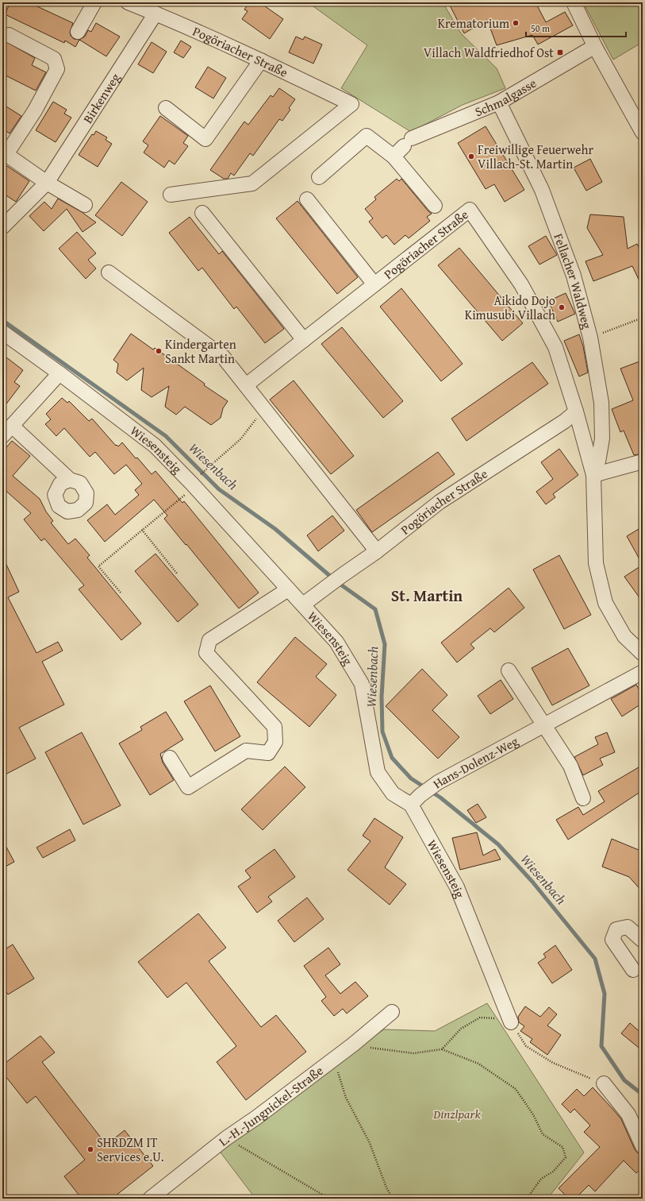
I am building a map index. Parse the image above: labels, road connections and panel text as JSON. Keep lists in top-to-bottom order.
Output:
{
  "streets": {
    "street": [
      "Pogöriacher Straße",
      "Schmalgasse",
      "Birkenweg",
      "Fellacher Waldweg",
      "Wiesensteig",
      "Hans-Dolenz-Weg",
      "L.-H.-Jungnickel-Straße"
    ]
  },
  "crossings": [
    ["Pogöriacher Straße", "Birkenweg"],
    ["Pogöriacher Straße", "Fellacher Waldweg"],
    ["Pogöriacher Straße", "Wiesensteig"],
    ["Schmalgasse", "Fellacher Waldweg"],
    ["Wiesensteig", "Hans-Dolenz-Weg"]
  ],
  "districts": ["St. Martin"],
  "water": ["Wiesenbach"],
  "parks": ["Dinzlpark"],
  "places": {
    "other": [
      "Krematorium",
      "Freiwillige Feuerwehr Villach-St. Martin",
      "Aikido Dojo Kimusubi Villach",
      "Kindergarten Sankt Martin",
      "SHRDZM IT Services e.U."
    ],
    "transit": ["Villach Waldfriedhof Ost"]
  },
  "scale_bar": "50 m"
}
